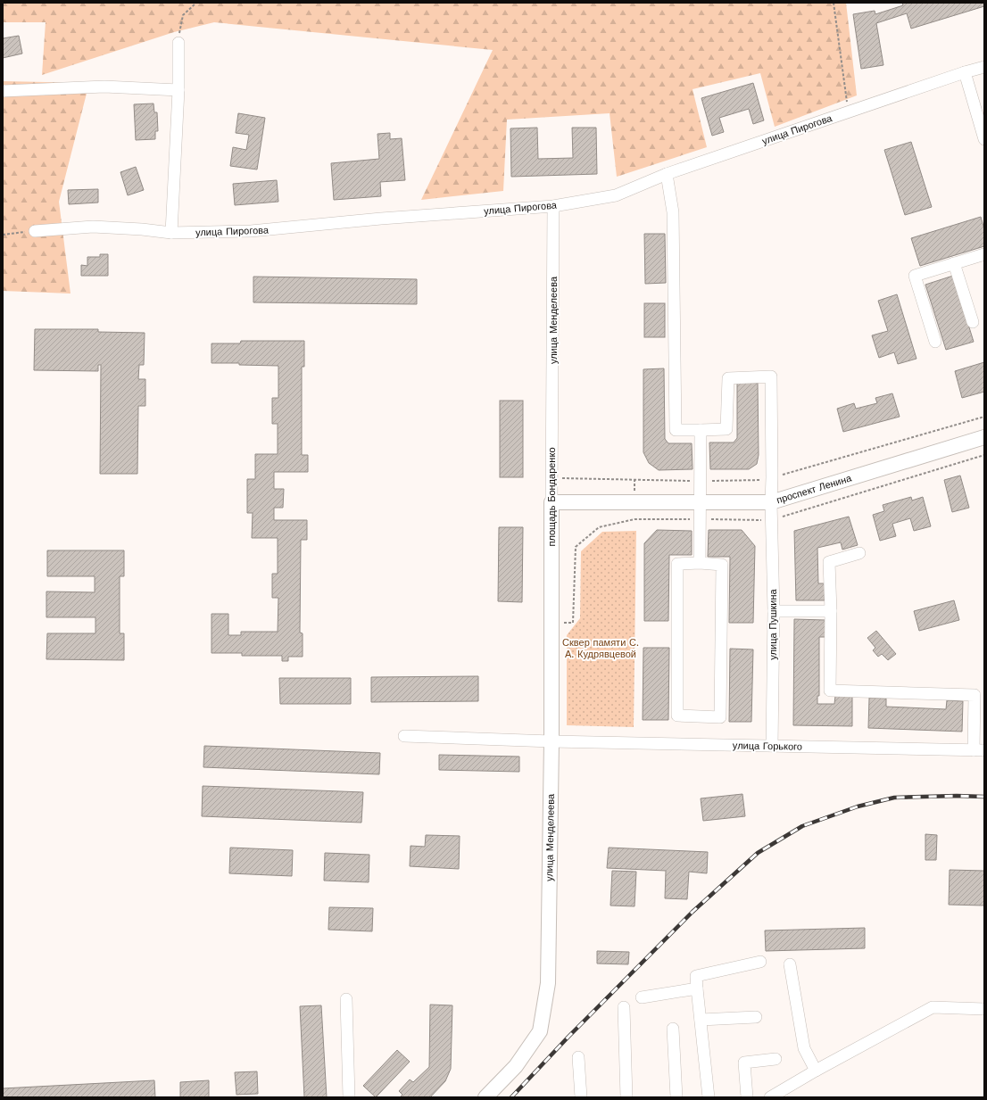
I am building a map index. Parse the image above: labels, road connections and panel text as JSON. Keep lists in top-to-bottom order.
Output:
{
  "streets": {
    "main road": ["улица Менделеева", "проспект Ленина", "площадь Бондаренко"],
    "street": ["улица Пирогова", "улица Пушкина", "улица Горького"]
  },
  "crossings": [
    ["улица Пирогова", "улица Менделеева"],
    ["улица Менделеева", "площадь Бондаренко"],
    ["улица Менделеева", "улица Горького"],
    ["проспект Ленина", "площадь Бондаренко"],
    ["проспект Ленина", "улица Пушкина"],
    ["улица Пушкина", "улица Горького"]
  ],
  "parks": ["Сквер памяти С. А. Кудрявцевой"]
}
